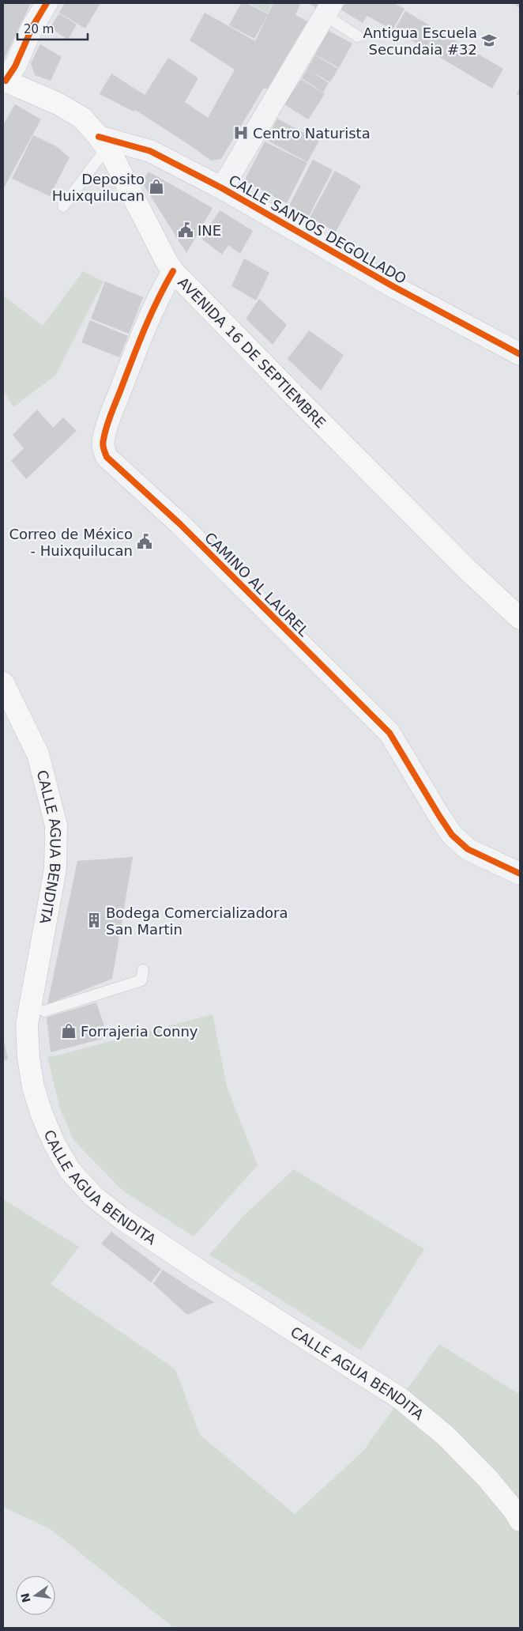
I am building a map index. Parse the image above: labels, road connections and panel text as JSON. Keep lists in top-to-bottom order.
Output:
{
  "streets": {
    "main road": ["AVENIDA 16 DE SEPTIEMBRE", "CALLE AGUA BENDITA"],
    "street": ["CALLE SANTOS DEGOLLADO", "CAMINO AL LAUREL"]
  },
  "crossings": [
    ["CALLE SANTOS DEGOLLADO", "AVENIDA 16 DE SEPTIEMBRE"],
    ["AVENIDA 16 DE SEPTIEMBRE", "CAMINO AL LAUREL"]
  ],
  "places": {
    "school or university": ["Antigua Escuela Secundaia #32"],
    "hospital": ["Centro Naturista"],
    "shop": ["Deposito Huixquilucan", "Forrajeria Conny"],
    "public building": ["INE", "Correo de México - Huixquilucan"],
    "building": ["Bodega Comercializadora San Martin"]
  },
  "scale_bar": "20 m",
  "north": "left"
}
